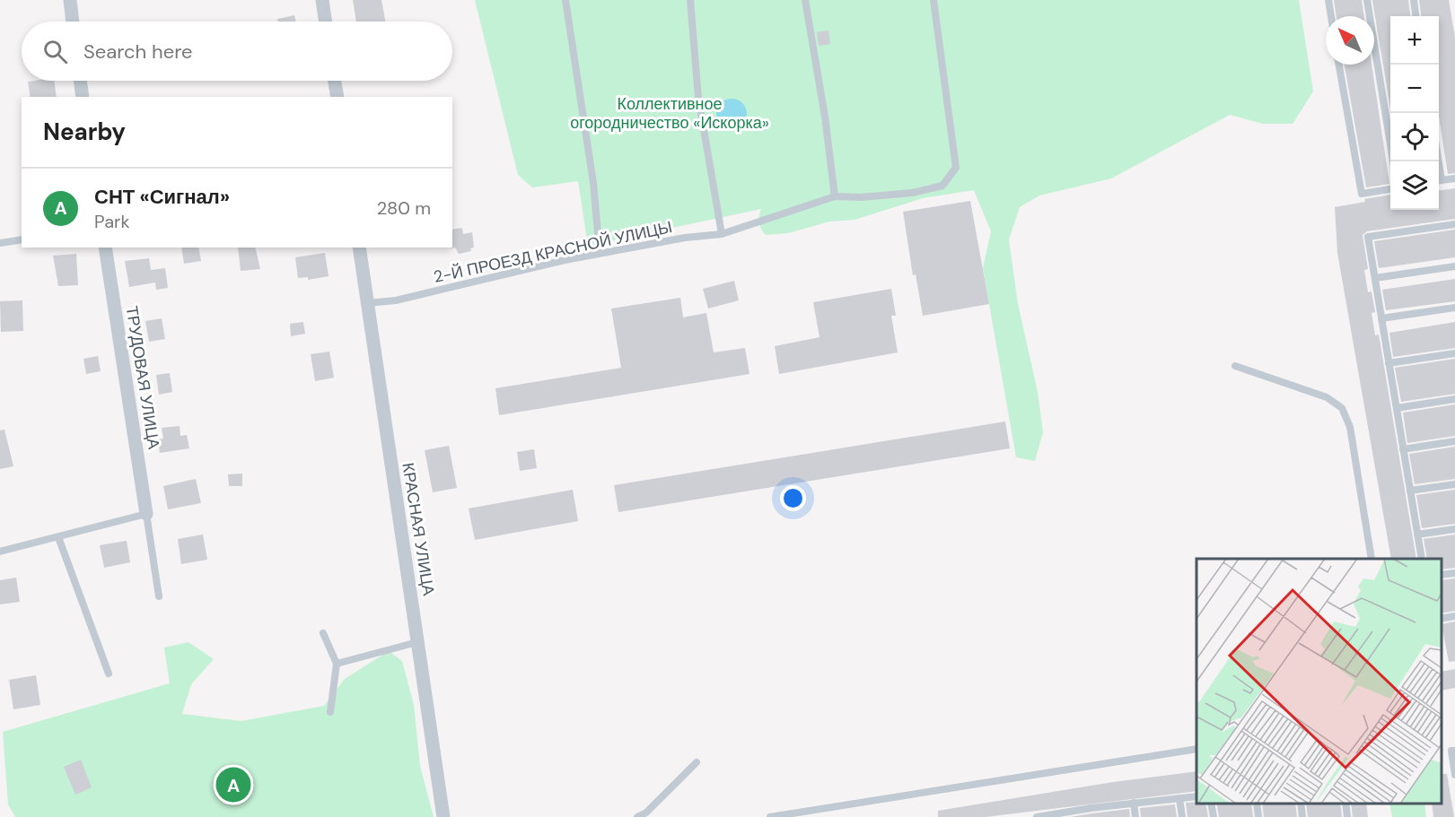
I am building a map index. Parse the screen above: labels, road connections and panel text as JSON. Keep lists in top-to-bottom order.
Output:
{
  "streets": {
    "street": ["ТРУДОВАЯ УЛИЦА", "КРАСНАЯ УЛИЦА"],
    "lane": ["2-Й ПРОЕЗД КРАСНОЙ УЛИЦЫ"]
  },
  "crossings": [
    ["2-Й ПРОЕЗД КРАСНОЙ УЛИЦЫ", "КРАСНАЯ УЛИЦА"]
  ],
  "parks": ["Коллективное огородничество «Искорка»"],
  "north": "top left",
  "page": {
    "map_buttons": ["+", "−"],
    "search": "Search here",
    "heading": "Nearby",
    "list": [
      {
        "mark": "A",
        "name": "СНТ «Сигнал»",
        "note": "Park",
        "value": "280 m"
      }
    ],
    "pins": "A"
  }
}
